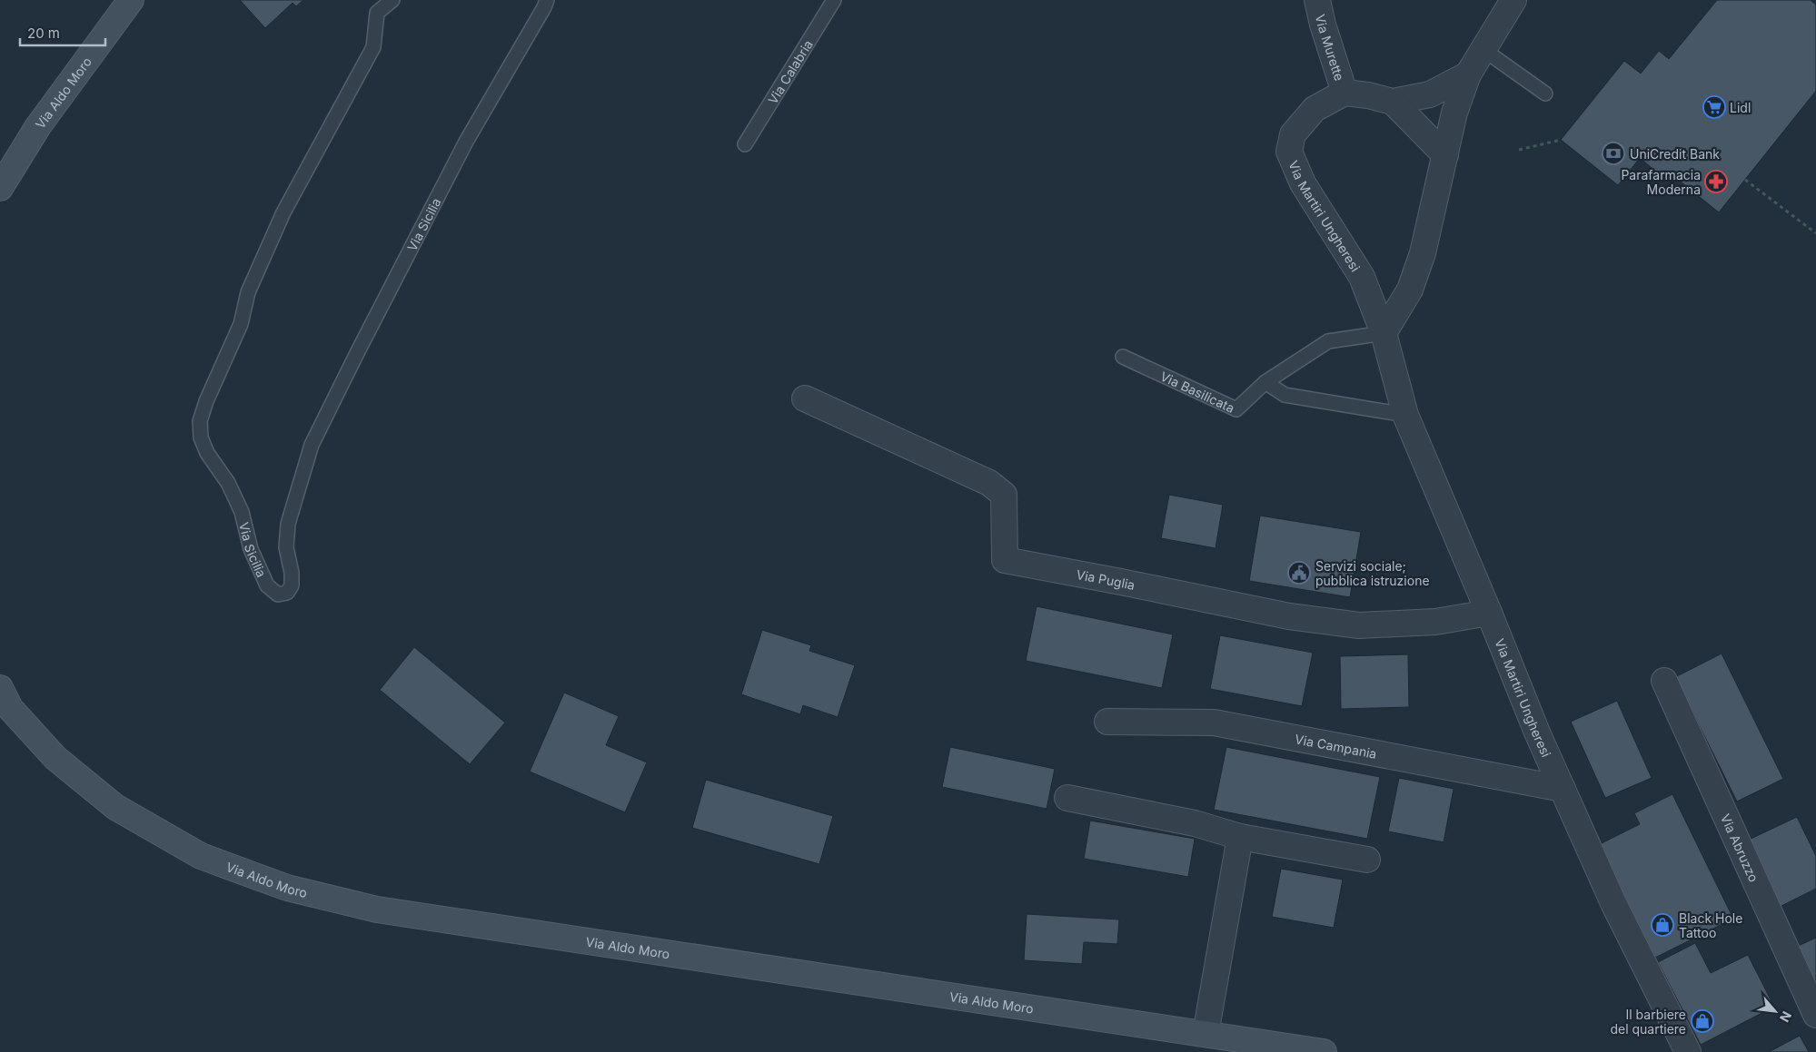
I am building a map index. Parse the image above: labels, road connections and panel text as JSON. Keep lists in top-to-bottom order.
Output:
{
  "streets": {
    "main road": ["Via Aldo Moro"],
    "street": [
      "Via Murette",
      "Via Martiri Ungheresi",
      "Via Puglia",
      "Via Campania",
      "Via Abruzzo"
    ],
    "lane": ["Via Calabria", "Via Sicilia", "Via Basilicata"]
  },
  "crossings": [
    ["Via Murette", "Via Martiri Ungheresi"],
    ["Via Martiri Ungheresi", "Via Basilicata"],
    ["Via Martiri Ungheresi", "Via Puglia"],
    ["Via Martiri Ungheresi", "Via Campania"]
  ],
  "places": {
    "supermarket": ["Lidl"],
    "bank": ["UniCredit Bank"],
    "pharmacy": ["Parafarmacia Moderna"],
    "public building": ["Servizi sociale; pubblica istruzione"],
    "shop": ["Black Hole Tattoo", "Il barbiere del quartiere"]
  },
  "scale_bar": "20 m",
  "north": "bottom right"
}
